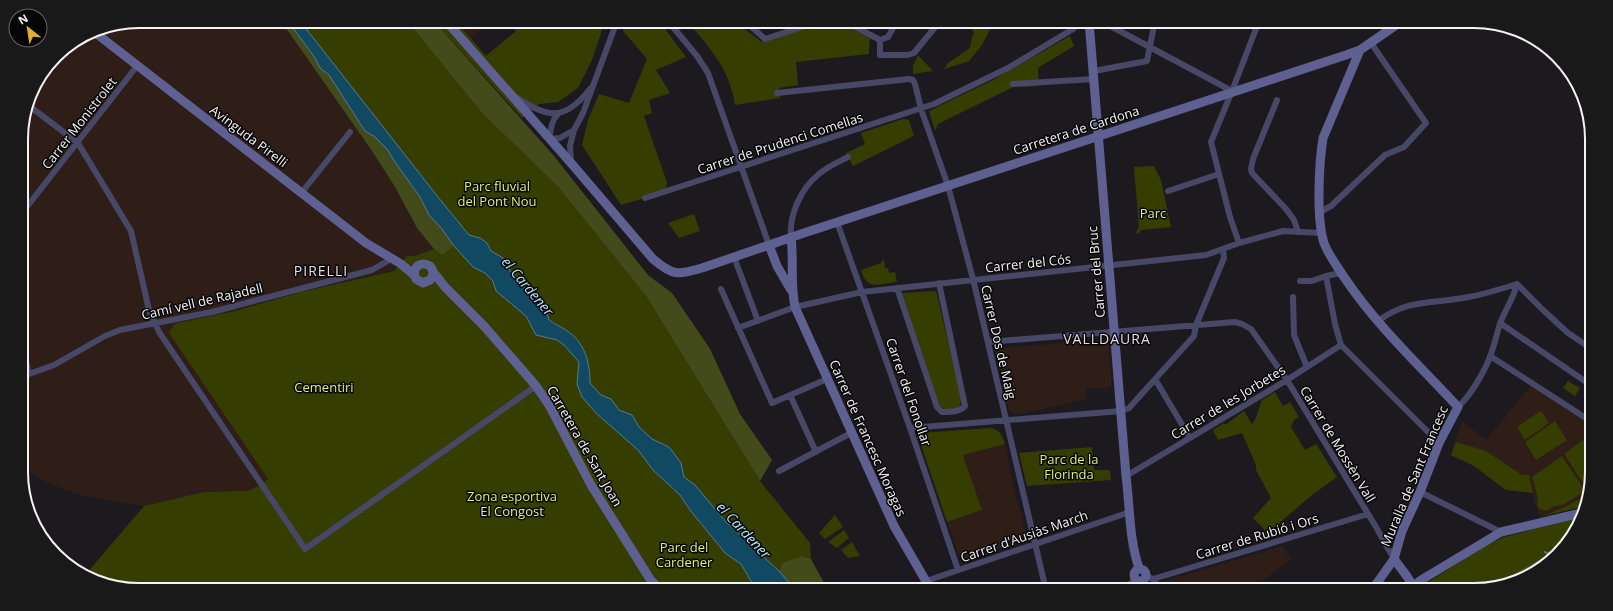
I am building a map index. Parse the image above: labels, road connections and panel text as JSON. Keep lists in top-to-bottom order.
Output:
{
  "streets": {
    "street": [
      "Carrer Monistrolet",
      "Carretera de Cardona",
      "Avinguda Pirelli",
      "Carrer de Prudenci Comellas",
      "Carrer del Cós",
      "Carrer del Bruc",
      "Camí vell de Rajadell",
      "Carrer Dos de Maig",
      "Carrer del Fonollar",
      "Carrer de les Jorbetes",
      "Carrer de Francesc Moragas",
      "Carrer de Mossèn Vall",
      "Carretera de Sant Joan",
      "Muralla de Sant Francesc",
      "Carrer d'Ausiàs March",
      "Carrer de Rubió i Ors"
    ]
  },
  "crossings": [
    ["Carrer Monistrolet", "Avinguda Pirelli"],
    ["Carretera de Cardona", "Carrer del Bruc"],
    ["Carretera de Cardona", "Carrer Dos de Maig"],
    ["Carretera de Cardona", "Carrer del Fonollar"],
    ["Carretera de Cardona", "Carrer de Francesc Moragas"],
    ["Carretera de Cardona", "Muralla de Sant Francesc"],
    ["Avinguda Pirelli", "Camí vell de Rajadell"],
    ["Avinguda Pirelli", "Carretera de Sant Joan"],
    ["Carrer de Prudenci Comellas", "Carrer Dos de Maig"],
    ["Carrer del Cós", "Carrer del Bruc"],
    ["Carrer del Cós", "Carrer Dos de Maig"],
    ["Carrer del Cós", "Carrer del Fonollar"],
    ["Carrer del Cós", "Carrer de Francesc Moragas"],
    ["Carrer del Cós", "Muralla de Sant Francesc"],
    ["Carrer del Bruc", "Carrer de les Jorbetes"],
    ["Carrer del Bruc", "Carrer de Mossèn Vall"],
    ["Carrer del Bruc", "Carrer d'Ausiàs March"],
    ["Carrer del Bruc", "Carrer de Rubió i Ors"],
    ["Carrer Dos de Maig", "Carrer de Mossèn Vall"],
    ["Carrer Dos de Maig", "Carrer d'Ausiàs March"],
    ["Carrer del Fonollar", "Carrer d'Ausiàs March"],
    ["Carrer de les Jorbetes", "Carrer de Mossèn Vall"],
    ["Carrer de Francesc Moragas", "Carrer d'Ausiàs March"],
    ["Carrer de Mossèn Vall", "Muralla de Sant Francesc"],
    ["Carrer de Mossèn Vall", "Carrer de Rubió i Ors"]
  ],
  "districts": ["PIRELLI", "VALLDAURA"],
  "water": ["el Cardener"],
  "parks": [
    "Parc fluvial del Pont Nou",
    "Parc",
    "Cementiri",
    "Parc de la Florinda",
    "Zona esportiva El Congost",
    "Parc del Cardener"
  ],
  "north": "top left"
}
